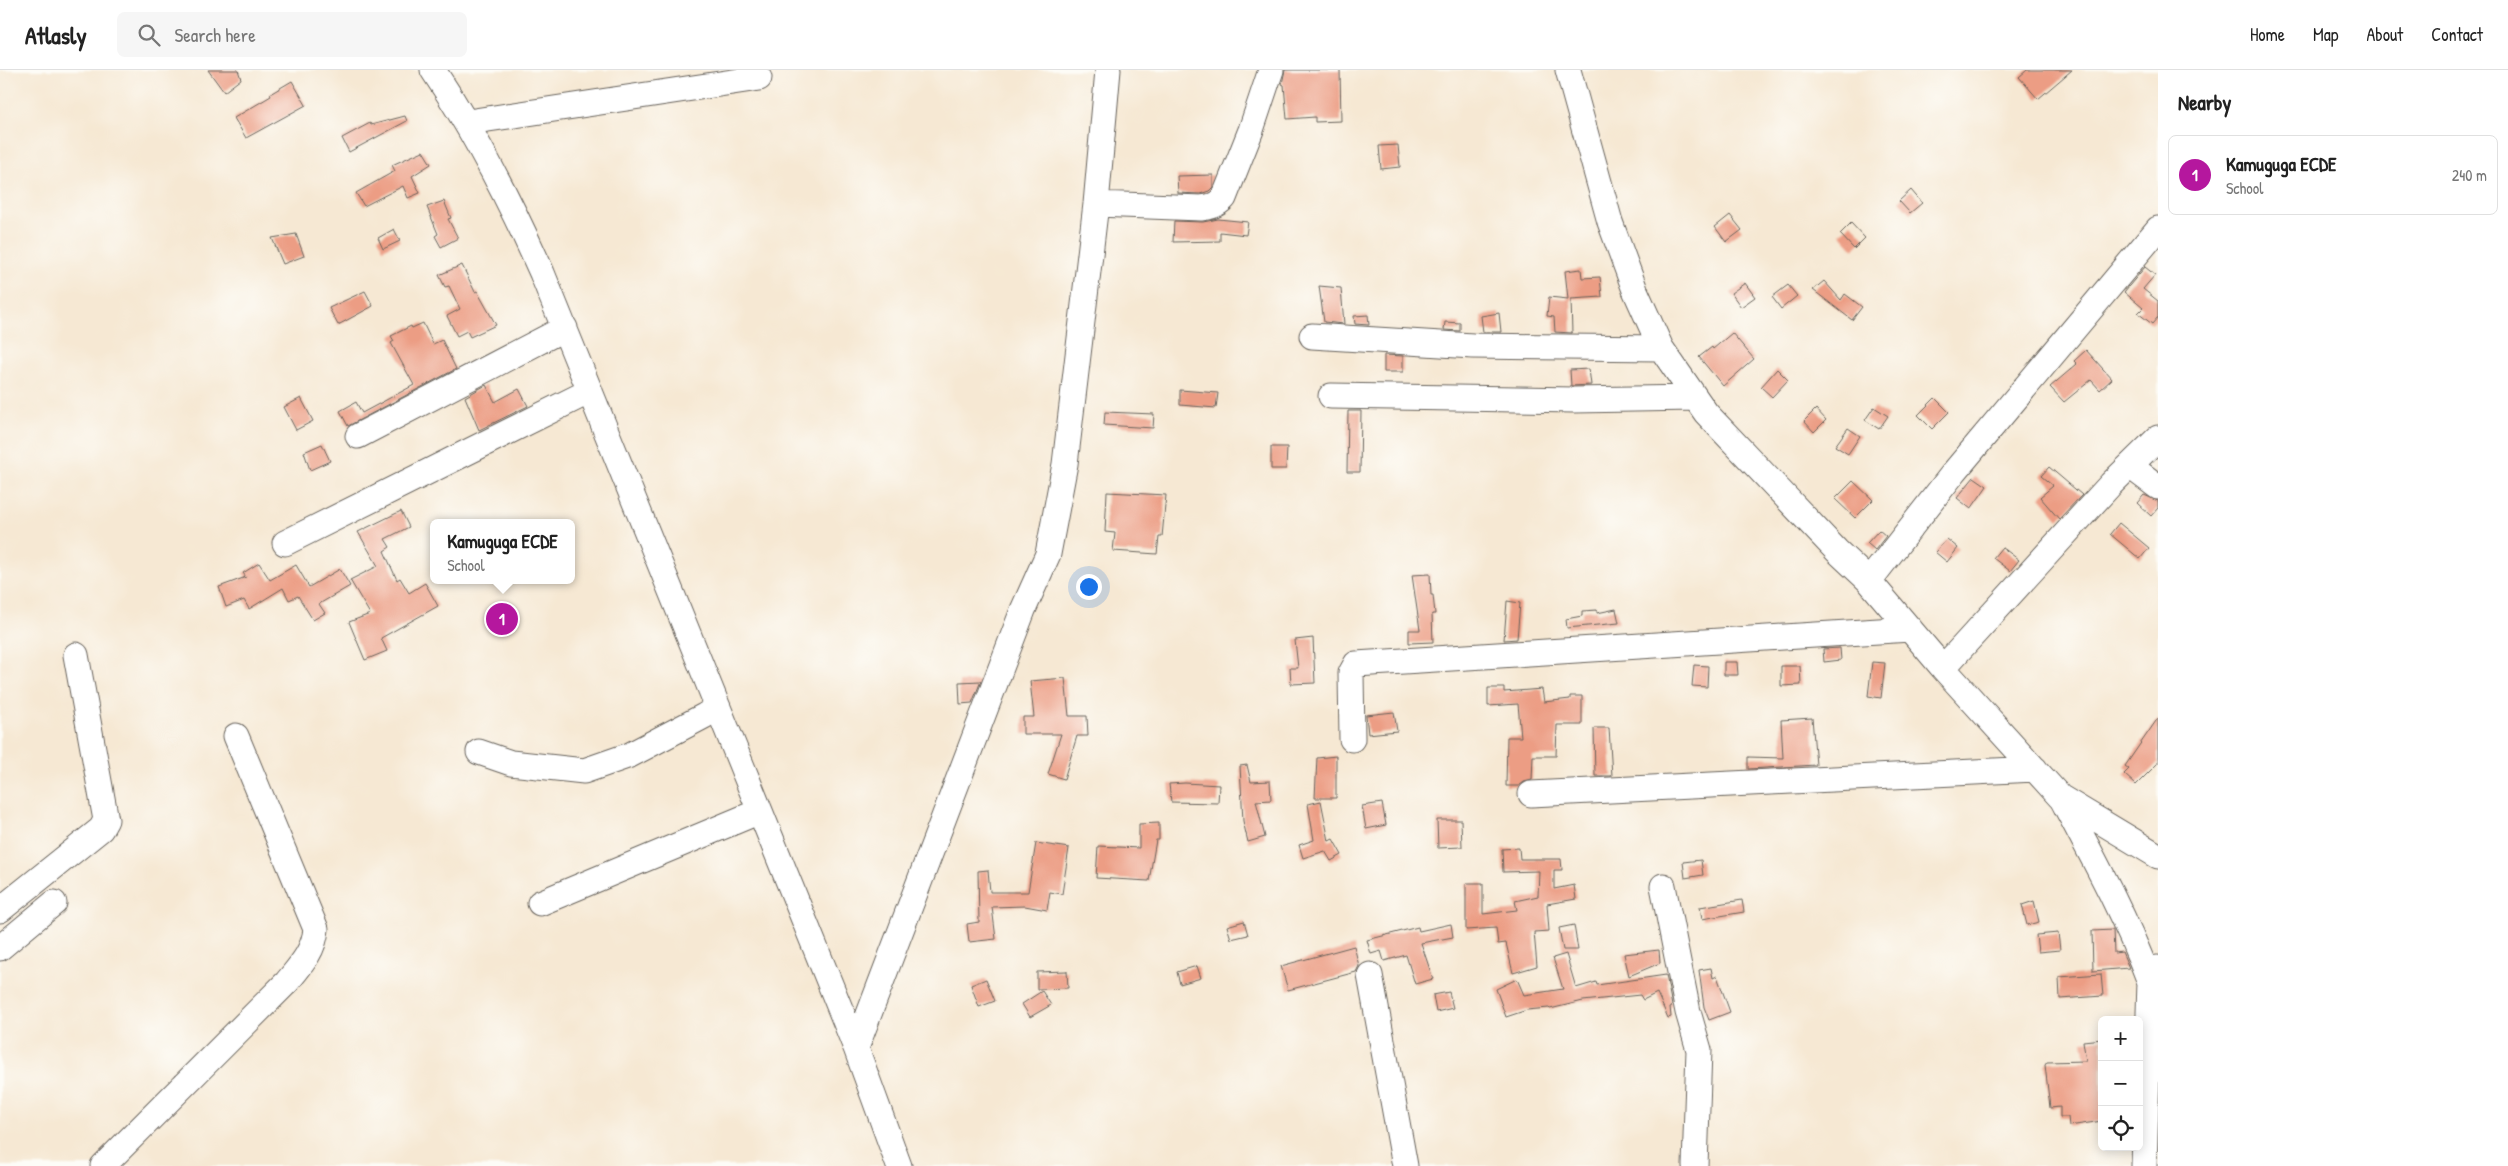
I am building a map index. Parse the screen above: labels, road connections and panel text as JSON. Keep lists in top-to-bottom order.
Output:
{
  "page": {
    "header": "Atlasly",
    "search": "Search here",
    "nav": [
      "Home",
      "Map",
      "About",
      "Contact"
    ],
    "heading": "Nearby",
    "list": [
      {
        "mark": "1",
        "name": "Kamuguga ECDE",
        "note": "School",
        "value": "240 m"
      }
    ],
    "popup": ["Kamuguga ECDE", "School"],
    "pins": "1",
    "map_buttons": ["+", "−"]
  }
}
